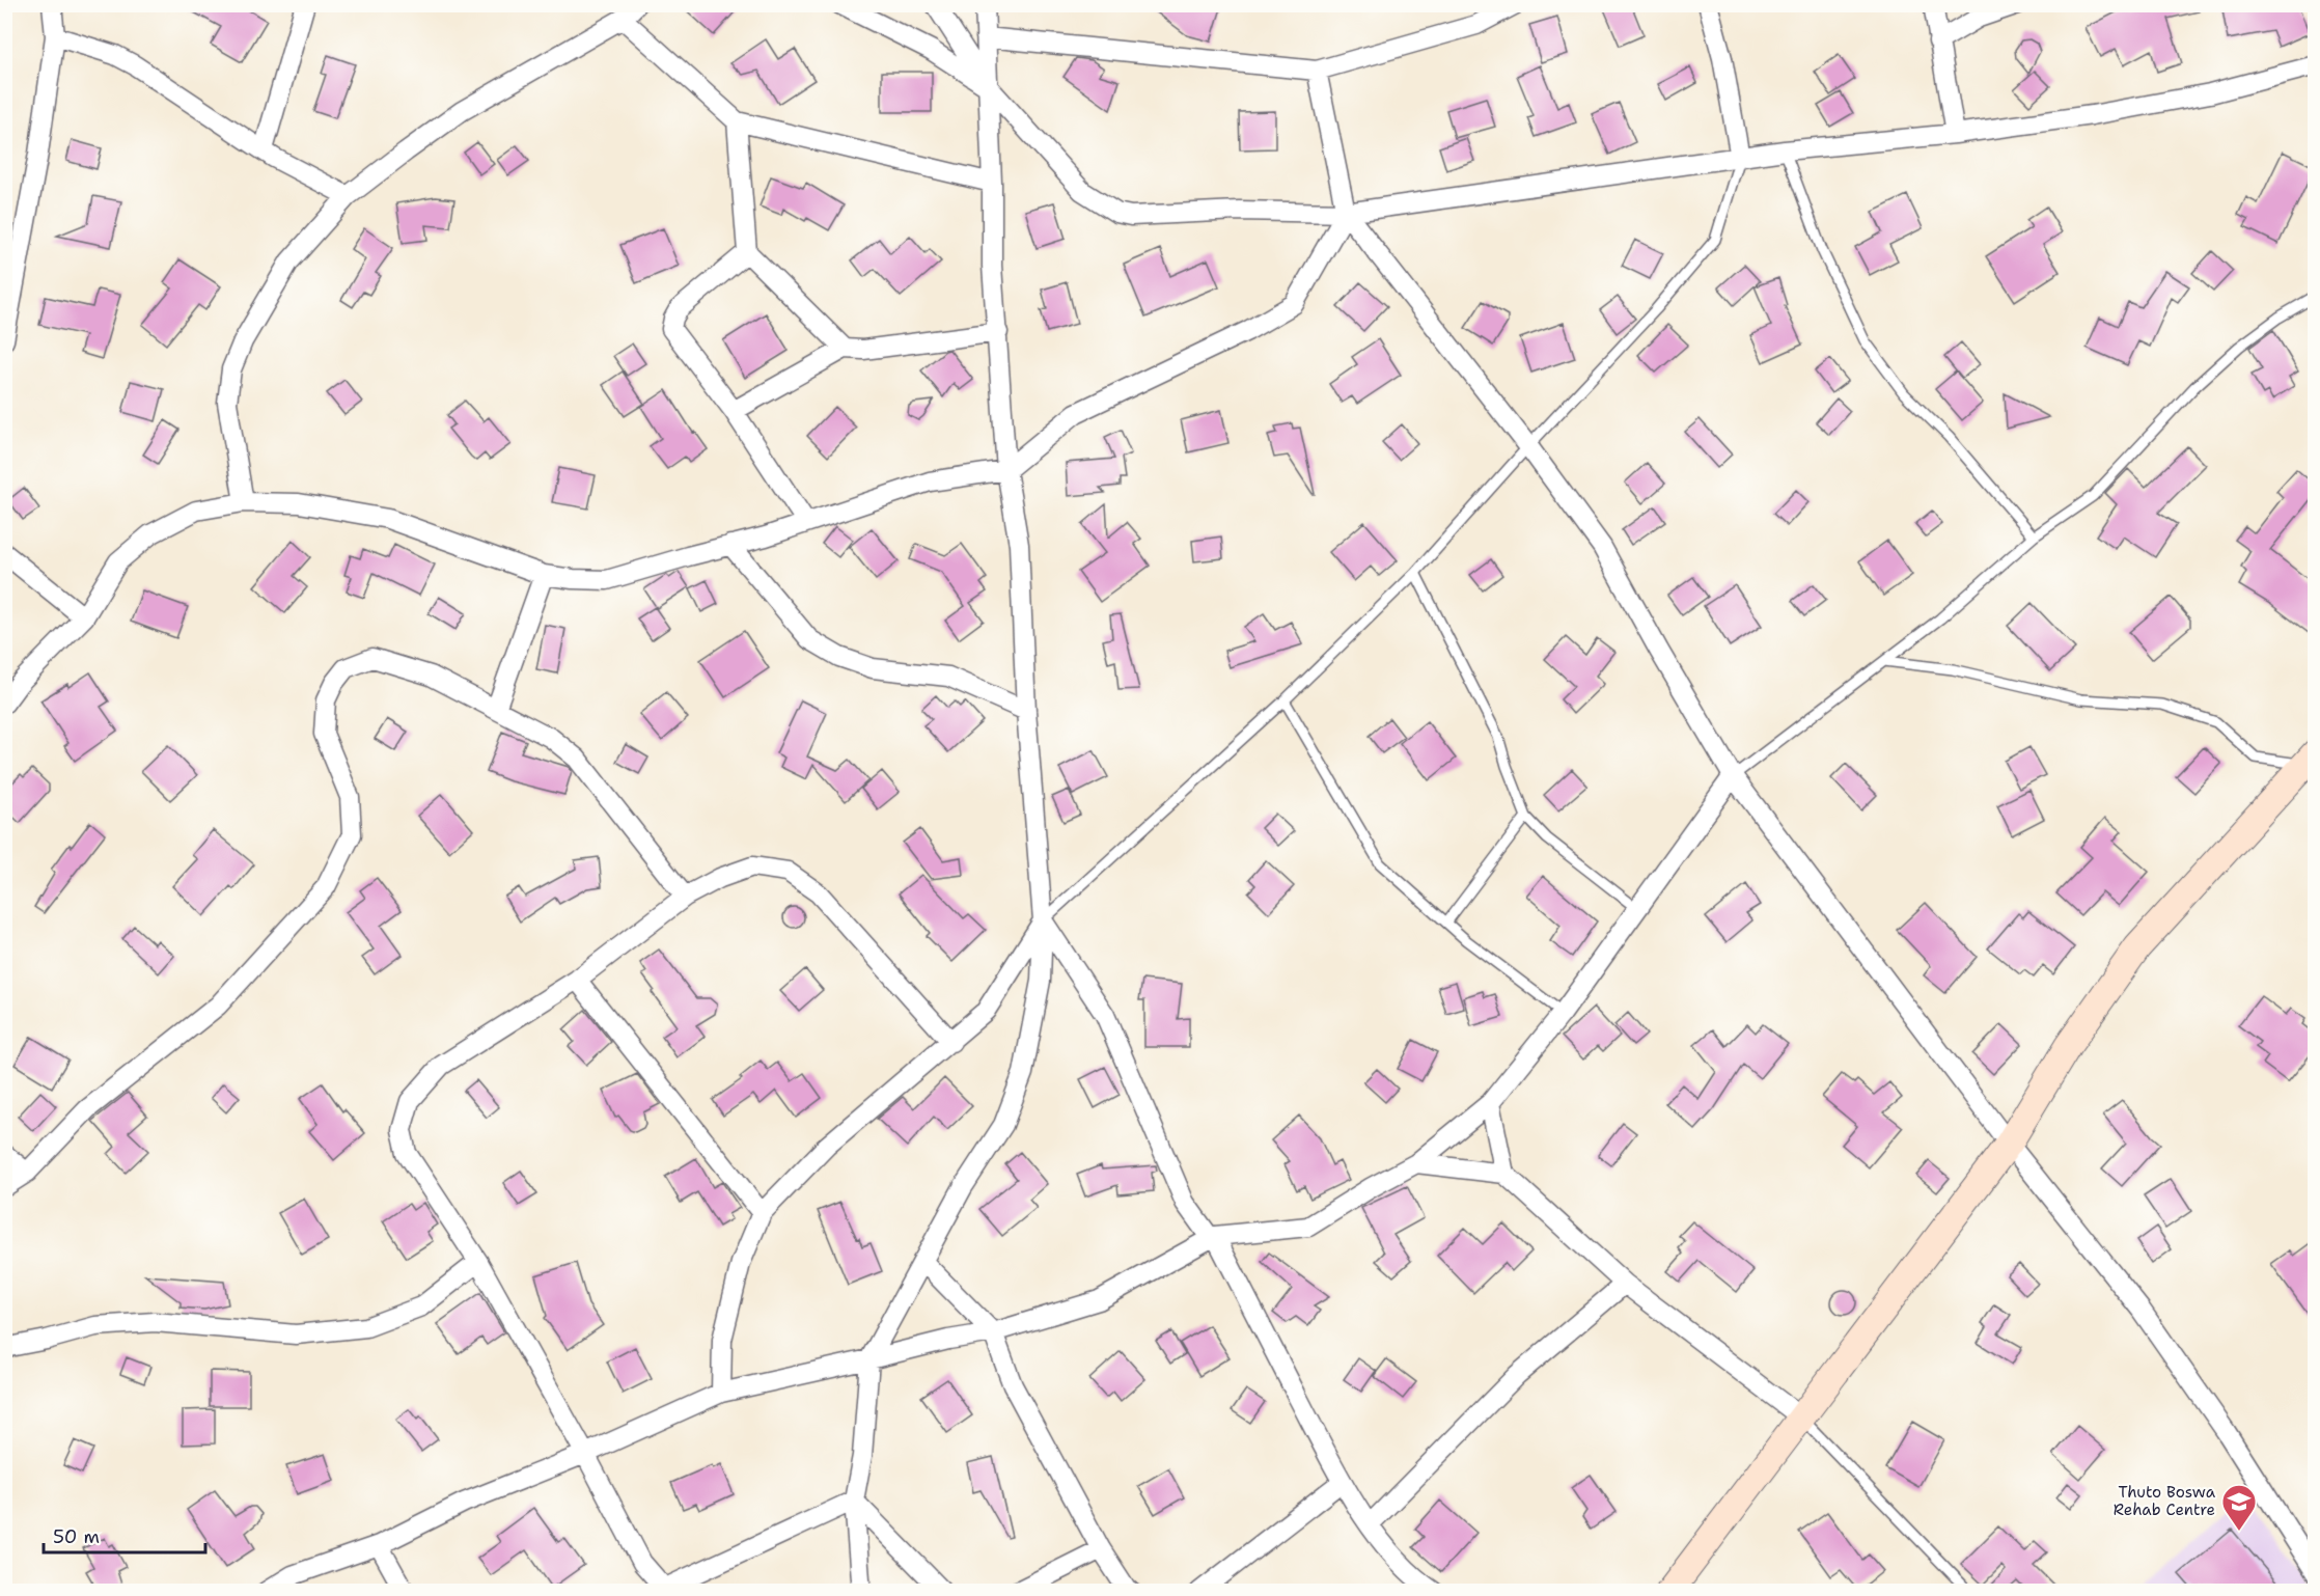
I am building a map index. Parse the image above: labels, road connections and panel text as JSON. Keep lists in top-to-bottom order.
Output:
{
  "places": {
    "school or university": ["Thuto Boswa Rehab Centre"]
  },
  "scale_bar": "50 m"
}
